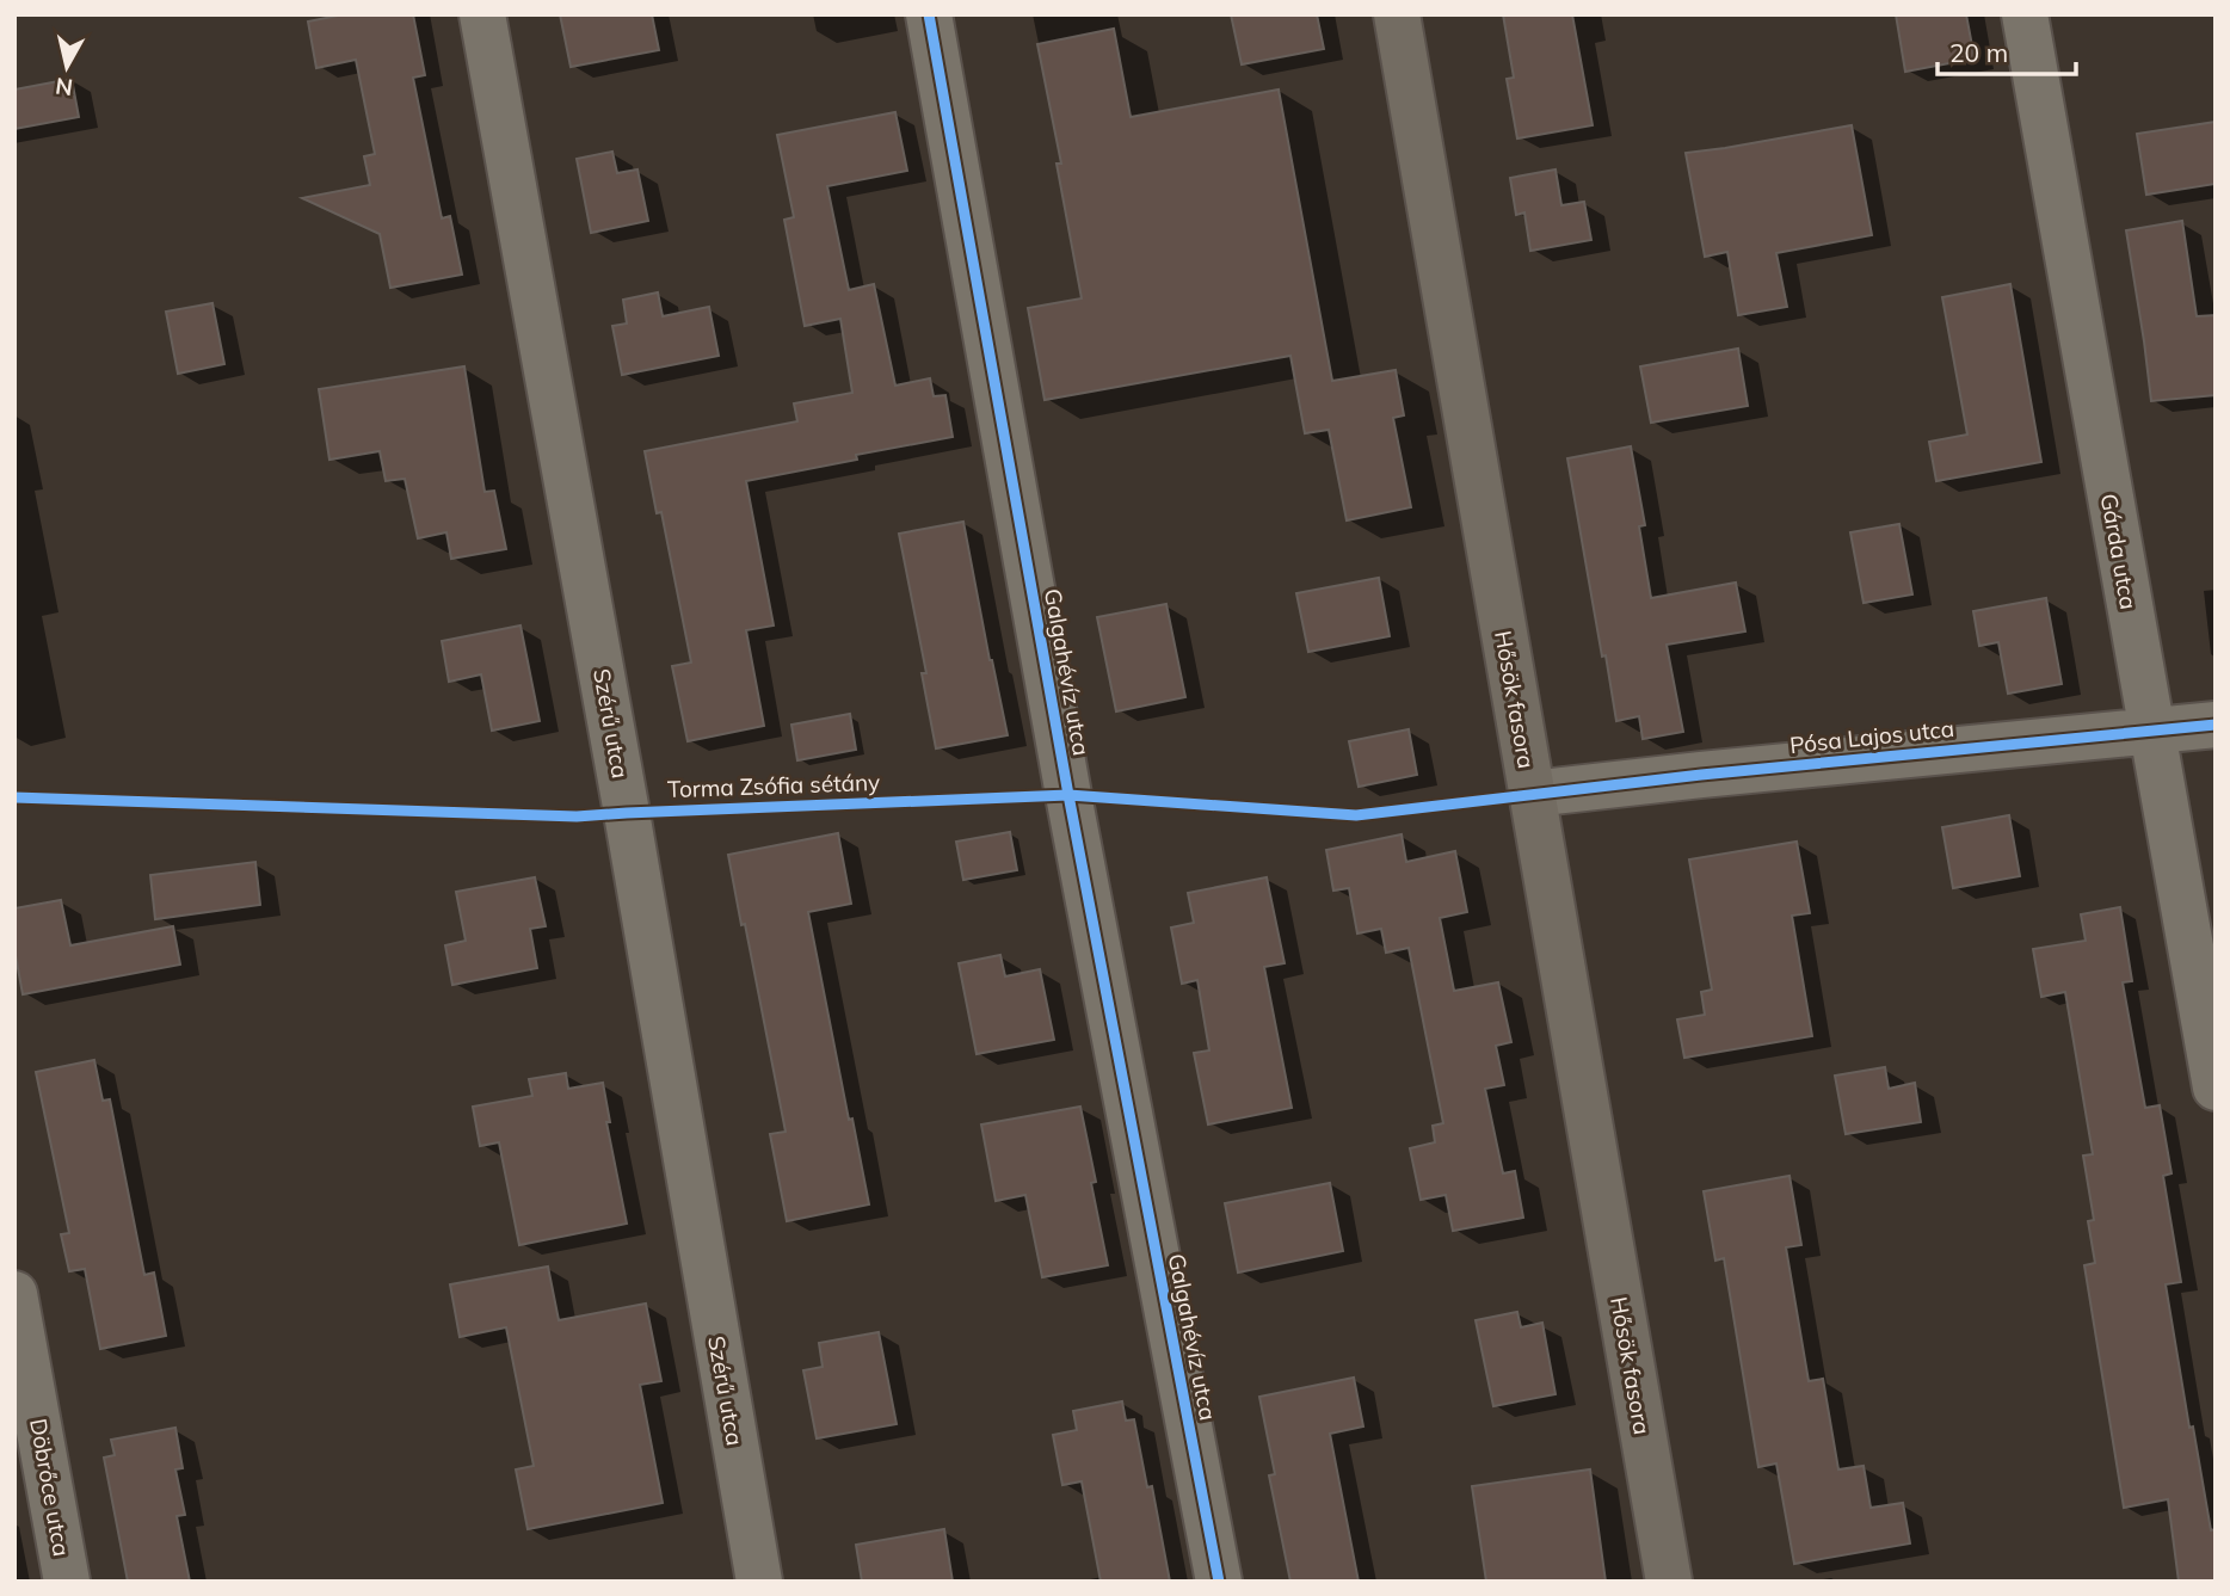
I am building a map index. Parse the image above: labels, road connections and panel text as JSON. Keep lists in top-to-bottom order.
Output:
{
  "streets": {
    "street": [
      "Gárda utca",
      "Galgahévíz utca",
      "Hősök fasora",
      "Szérű utca",
      "Pósa Lajos utca",
      "Döbrőce utca"
    ],
    "cycle path": ["Torma Zsófia sétány"]
  },
  "crossings": [
    ["Gárda utca", "Pósa Lajos utca"],
    ["Hősök fasora", "Pósa Lajos utca"]
  ],
  "scale_bar": "20 m",
  "north": "bottom"
}
